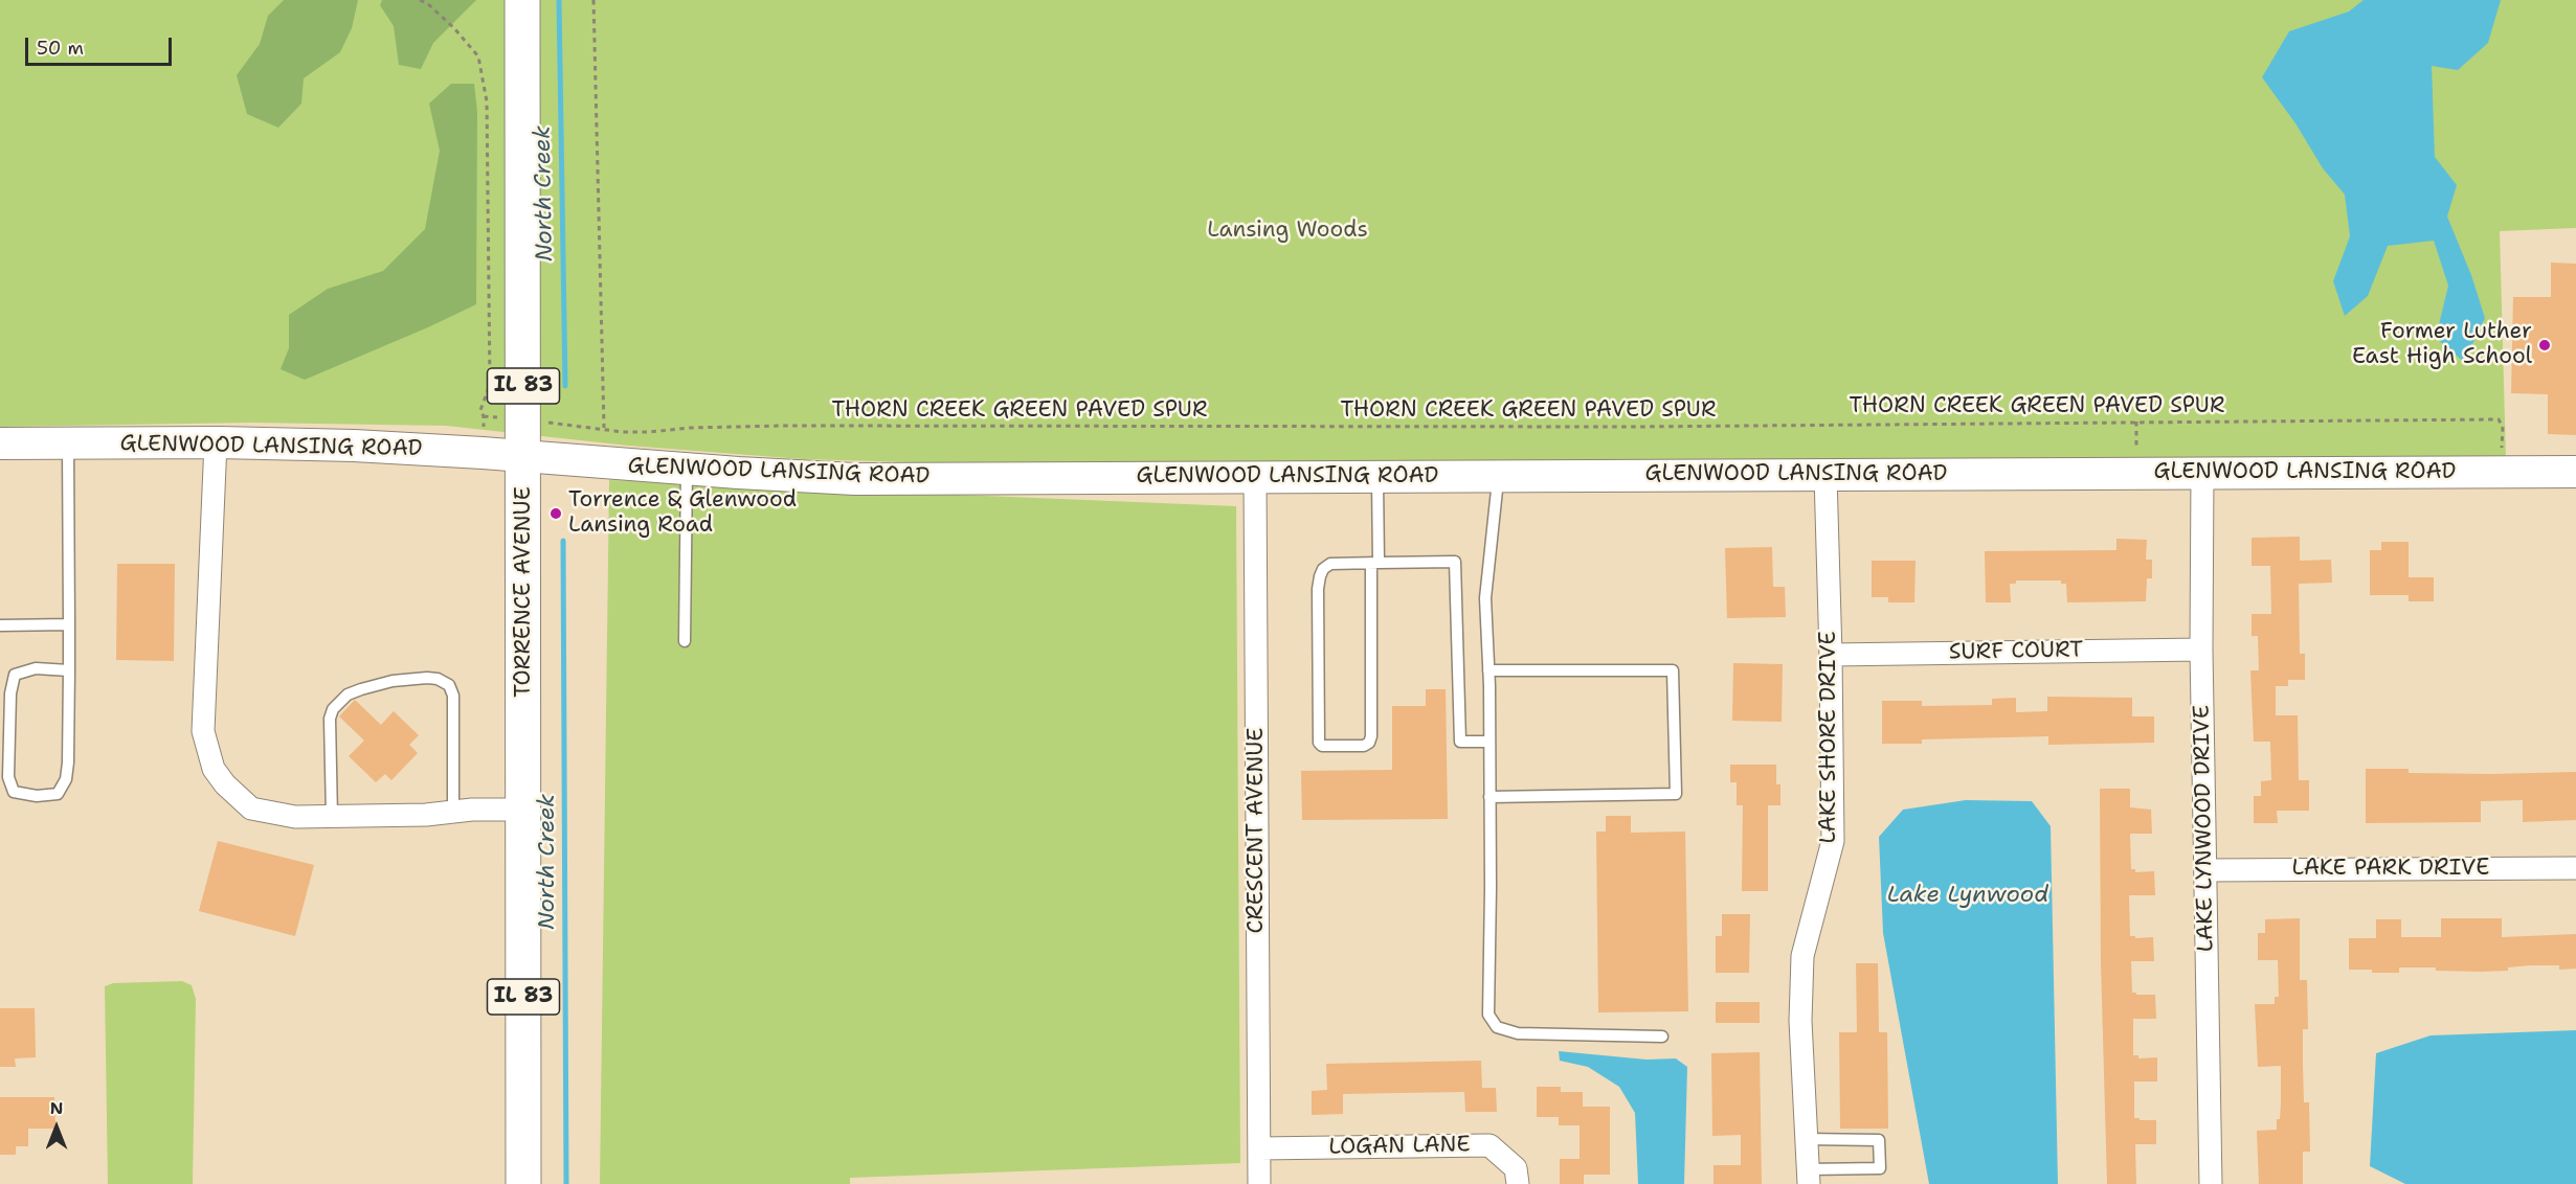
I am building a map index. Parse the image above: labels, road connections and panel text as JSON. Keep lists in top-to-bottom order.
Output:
{
  "streets": {
    "main road": ["IL 83", "GLENWOOD LANSING ROAD", "TORRENCE AVENUE"],
    "street": [
      "SURF COURT",
      "LAKE SHORE DRIVE",
      "LAKE LYNWOOD DRIVE",
      "CRESCENT AVENUE",
      "LAKE PARK DRIVE",
      "LOGAN LANE"
    ],
    "path": ["THORN CREEK GREEN PAVED SPUR"]
  },
  "crossings": [
    ["GLENWOOD LANSING ROAD", "TORRENCE AVENUE"],
    ["GLENWOOD LANSING ROAD", "LAKE SHORE DRIVE"],
    ["GLENWOOD LANSING ROAD", "LAKE LYNWOOD DRIVE"],
    ["GLENWOOD LANSING ROAD", "CRESCENT AVENUE"],
    ["SURF COURT", "LAKE SHORE DRIVE"],
    ["SURF COURT", "LAKE LYNWOOD DRIVE"],
    ["LAKE LYNWOOD DRIVE", "LAKE PARK DRIVE"],
    ["CRESCENT AVENUE", "LOGAN LANE"]
  ],
  "water": ["North Creek", "Lake Lynwood"],
  "parks": ["Lansing Woods"],
  "places": ["Former Luther East High School", "Torrence & Glenwood Lansing Road"],
  "scale_bar": "50 m",
  "north": "top"
}
